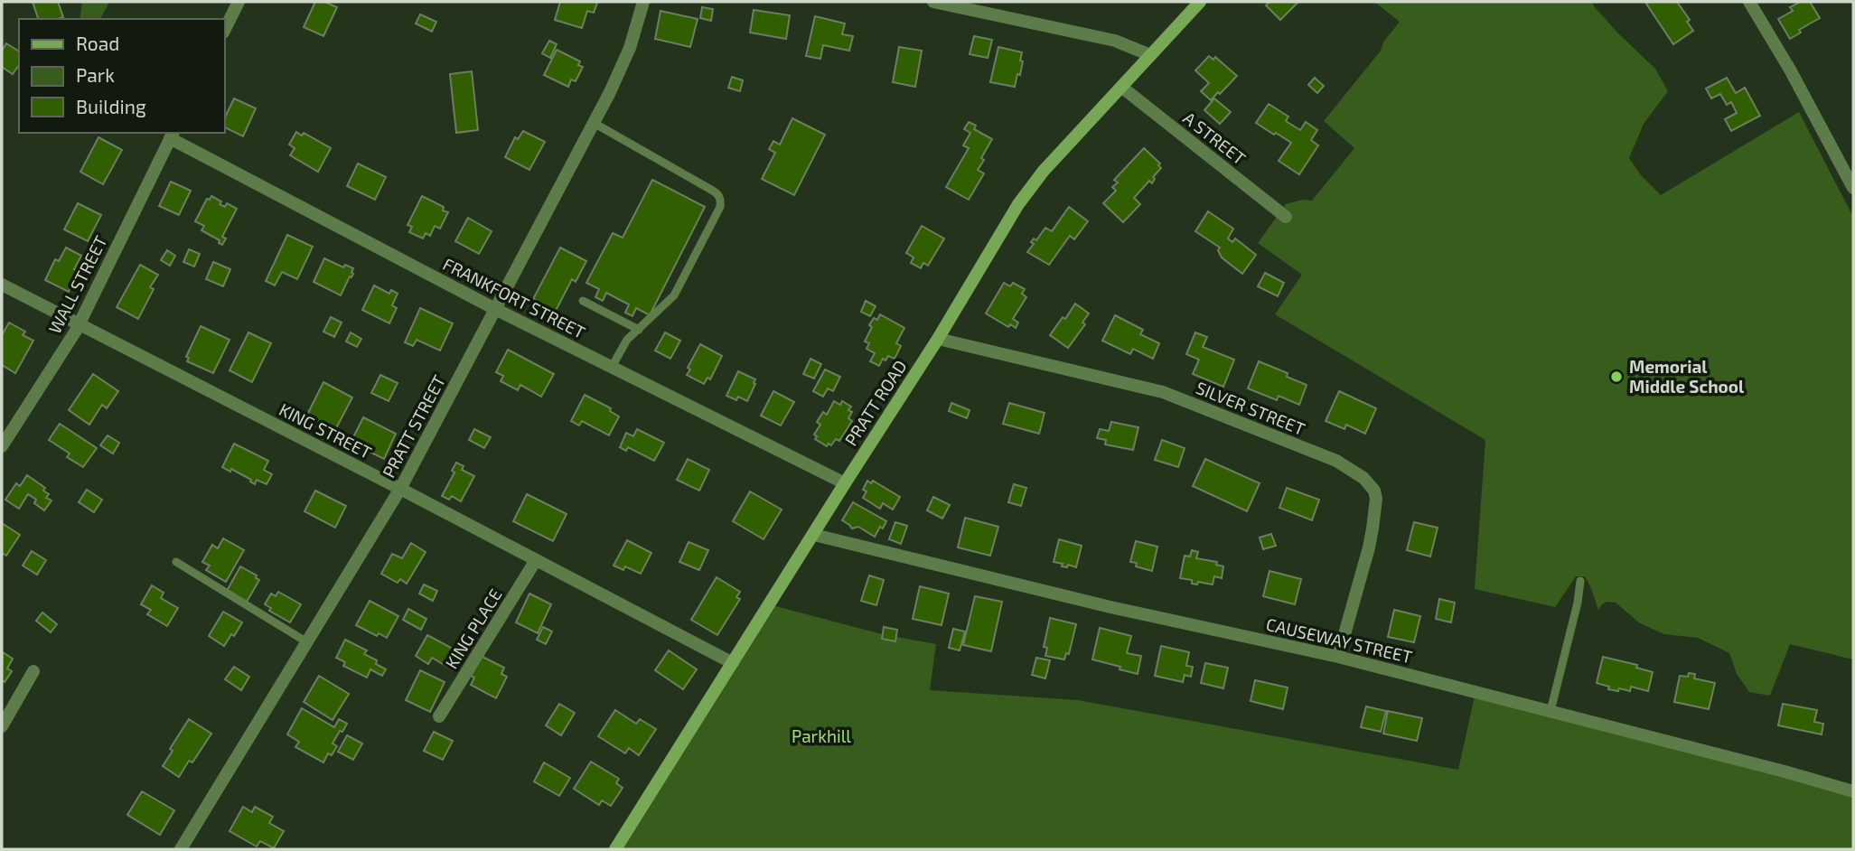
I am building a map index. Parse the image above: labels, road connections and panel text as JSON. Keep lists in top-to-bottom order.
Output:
{
  "streets": {
    "street": [
      "A STREET",
      "WALL STREET",
      "FRANKFORT STREET",
      "PRATT ROAD",
      "SILVER STREET",
      "PRATT STREET",
      "KING STREET",
      "KING PLACE",
      "CAUSEWAY STREET"
    ]
  },
  "crossings": [
    ["A STREET", "PRATT ROAD"],
    ["WALL STREET", "FRANKFORT STREET"],
    ["WALL STREET", "KING STREET"],
    ["FRANKFORT STREET", "PRATT ROAD"],
    ["FRANKFORT STREET", "PRATT STREET"],
    ["PRATT ROAD", "SILVER STREET"],
    ["PRATT ROAD", "KING STREET"],
    ["PRATT ROAD", "CAUSEWAY STREET"],
    ["SILVER STREET", "CAUSEWAY STREET"],
    ["PRATT STREET", "KING STREET"],
    ["KING STREET", "KING PLACE"]
  ],
  "parks": ["Parkhill"],
  "places": ["Memorial Middle School"],
  "legend": ["Road", "Park", "Building"]
}
